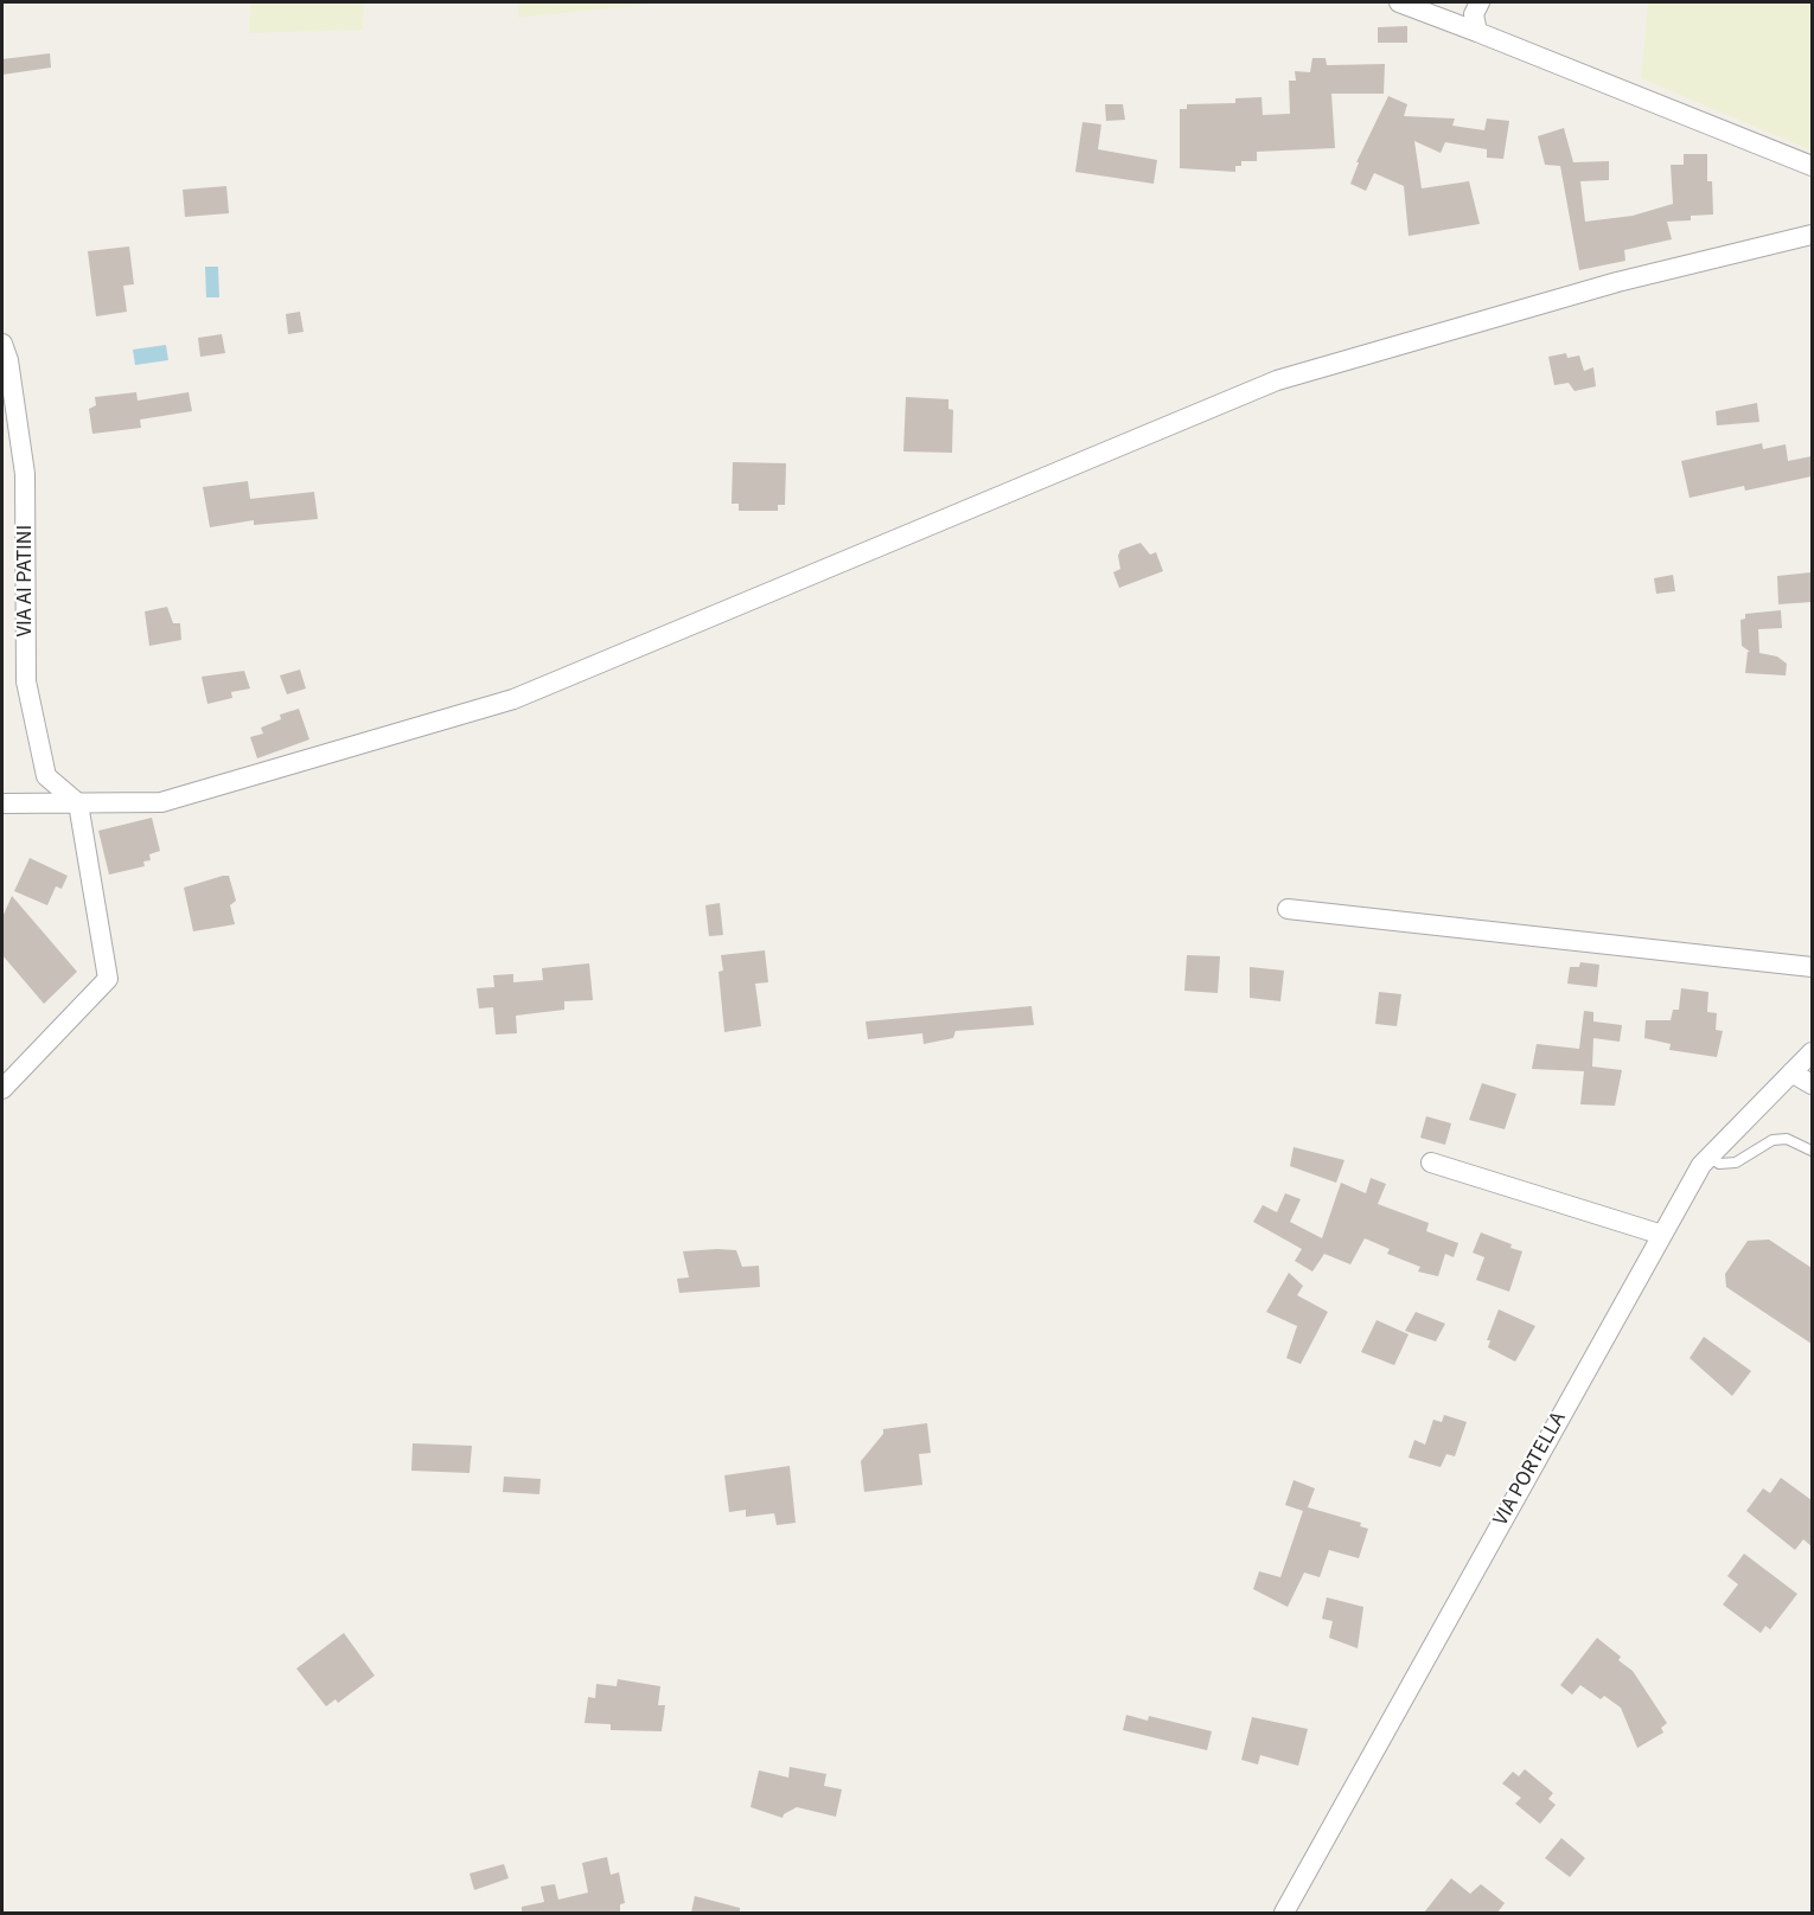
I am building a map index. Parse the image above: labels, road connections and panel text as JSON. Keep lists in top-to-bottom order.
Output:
{
  "streets": {
    "street": ["VIA AI PATINI", "VIA PORTELLA"]
  }
}
